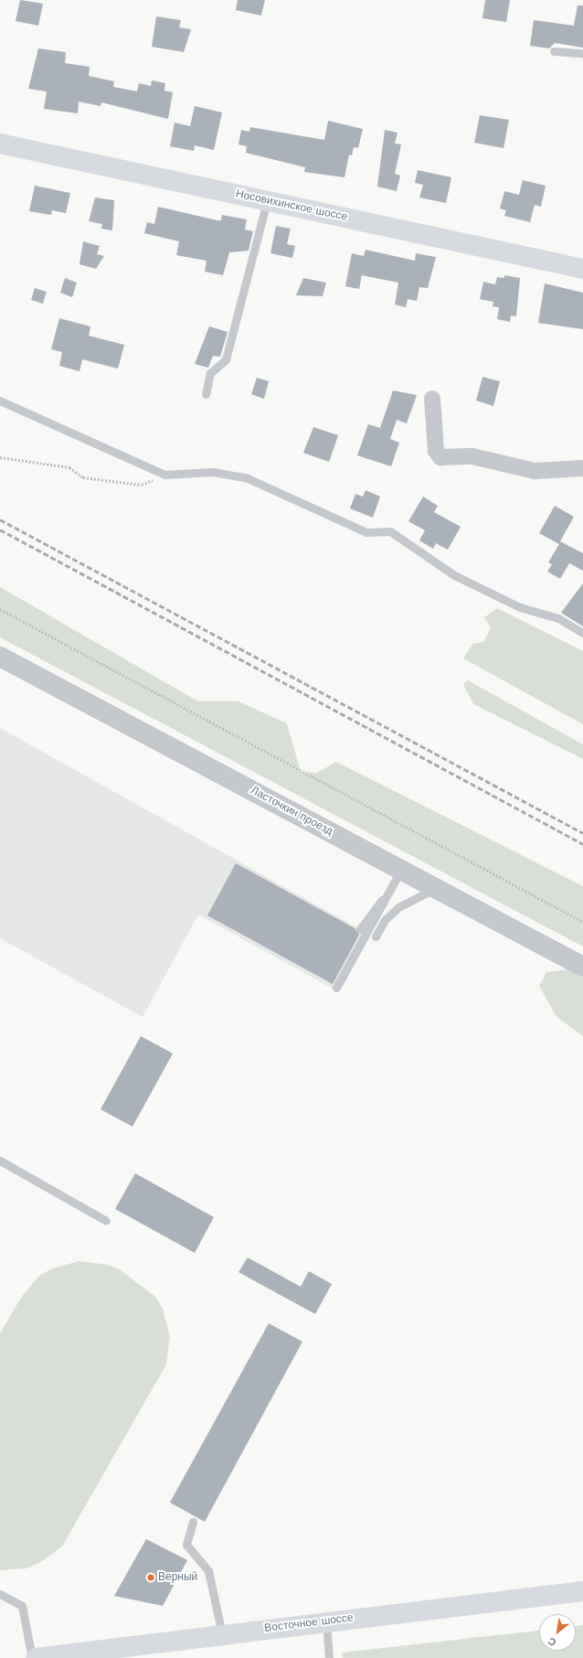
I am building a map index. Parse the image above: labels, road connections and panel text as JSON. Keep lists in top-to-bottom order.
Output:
{
  "streets": {
    "main road": ["Носовихинское шоссе", "Восточное шоссе"],
    "street": ["Ласточкин проезд"]
  },
  "places": ["Верный"],
  "north": "bottom left"
}
